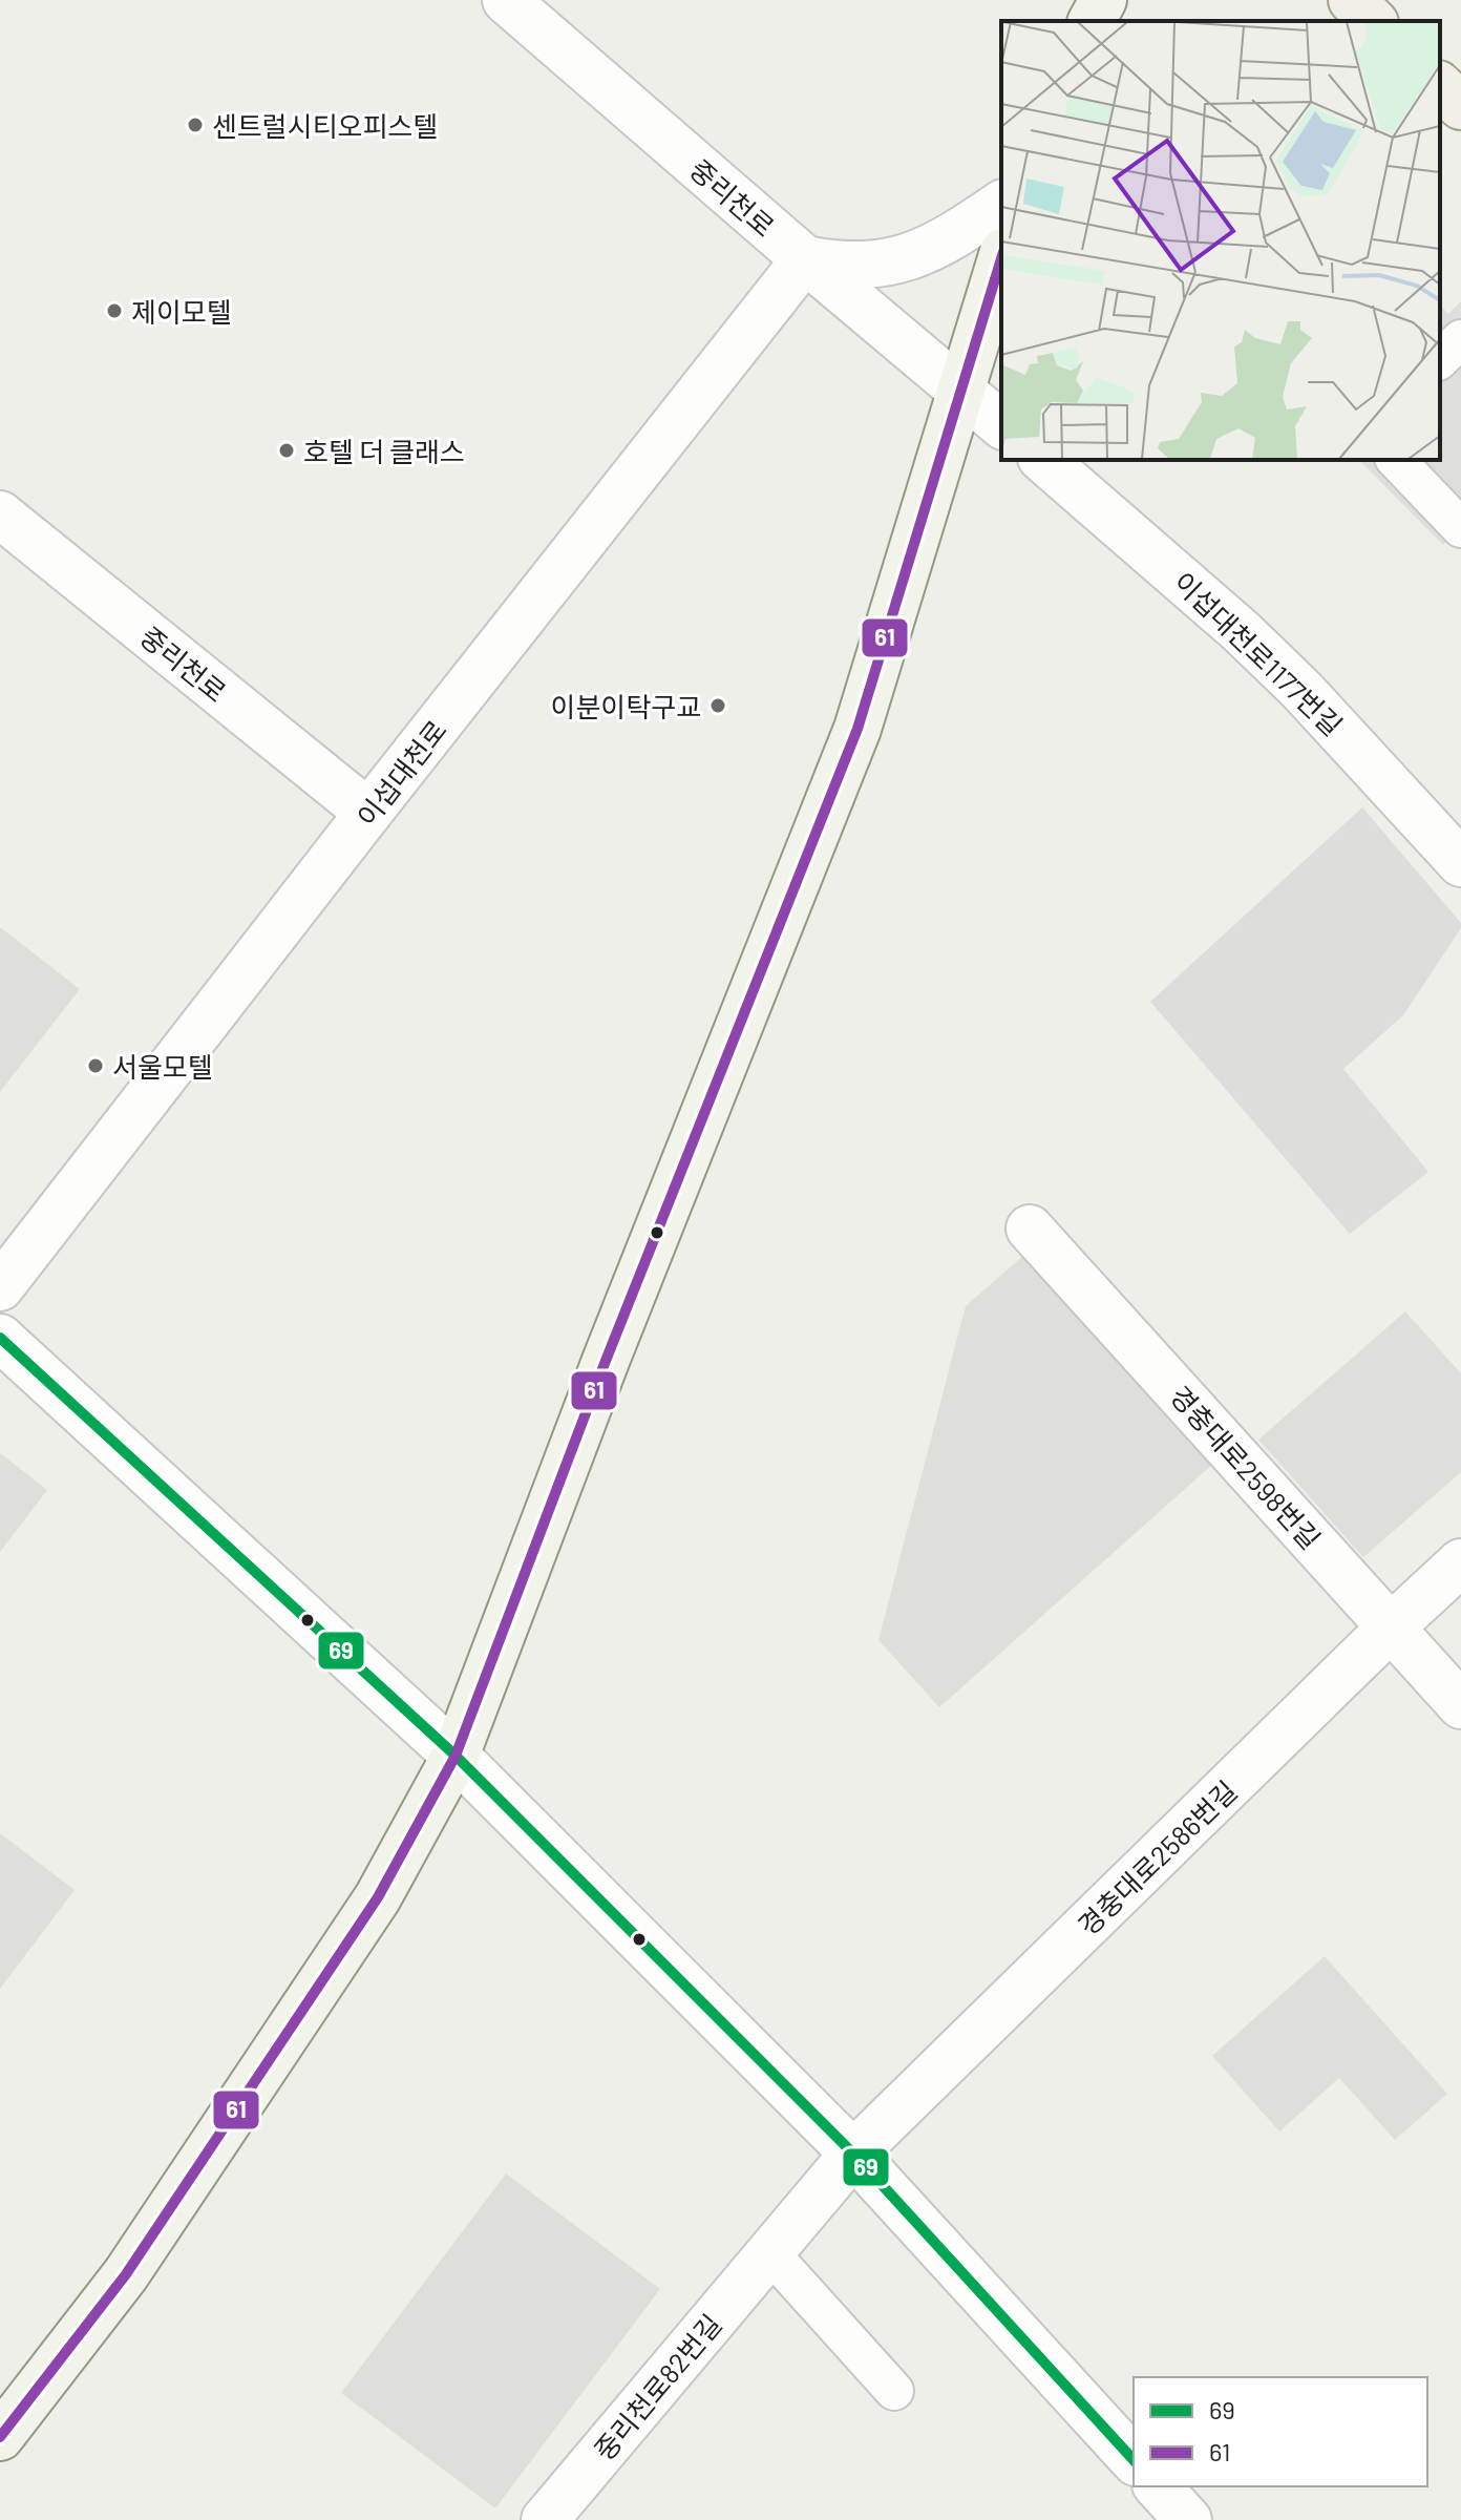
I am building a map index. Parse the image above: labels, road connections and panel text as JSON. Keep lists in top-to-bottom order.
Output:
{
  "streets": {
    "street": [
      "중리천로",
      "이섭대천로1177번길",
      "이섭대천로",
      "경충대로2598번길",
      "경충대로2586번길",
      "중리천로82번길"
    ]
  },
  "crossings": [
    ["중리천로", "이섭대천로"],
    ["경충대로2598번길", "경충대로2586번길"],
    ["경충대로2586번길", "중리천로82번길"]
  ],
  "places": [
    "센트럴시티오피스텔",
    "제이모텔",
    "호텔 더 클래스",
    "이분이탁구교",
    "서울모텔"
  ],
  "lines": ["transit line 61", "transit line 69"],
  "legend": ["69", "61"]
}
